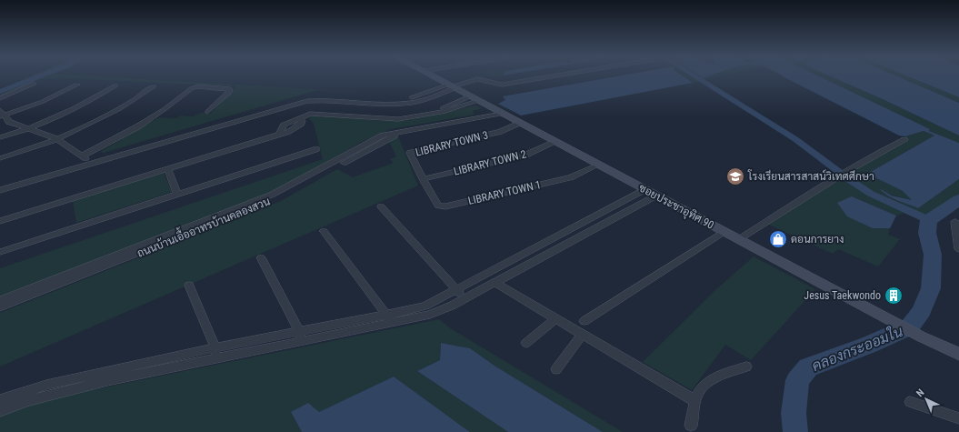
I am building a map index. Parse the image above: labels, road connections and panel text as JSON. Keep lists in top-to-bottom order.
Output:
{
  "streets": {
    "street": [
      "LIBRARY TOWN 3",
      "LIBRARY TOWN 2",
      "LIBRARY TOWN 1",
      "ซอยประชาอุทิศ 90",
      "ถนนบ้านเอื้ออาทรบ้านคลองสวน"
    ]
  },
  "crossings": [
    ["LIBRARY TOWN 3", "LIBRARY TOWN 2"],
    ["LIBRARY TOWN 3", "LIBRARY TOWN 1"],
    ["LIBRARY TOWN 3", "ซอยประชาอุทิศ 90"],
    ["LIBRARY TOWN 2", "LIBRARY TOWN 1"],
    ["LIBRARY TOWN 2", "ซอยประชาอุทิศ 90"],
    ["LIBRARY TOWN 1", "ซอยประชาอุทิศ 90"],
    ["ซอยประชาอุทิศ 90", "ถนนบ้านเอื้ออาทรบ้านคลองสวน"]
  ],
  "water": ["คลองกระออมใน"],
  "places": {
    "school or university": ["โรงเรียนสารสาสน์วิเทศศึกษา"],
    "shop": ["ดอนการยาง"],
    "building": ["Jesus Taekwondo"]
  },
  "north": "top left"
}
